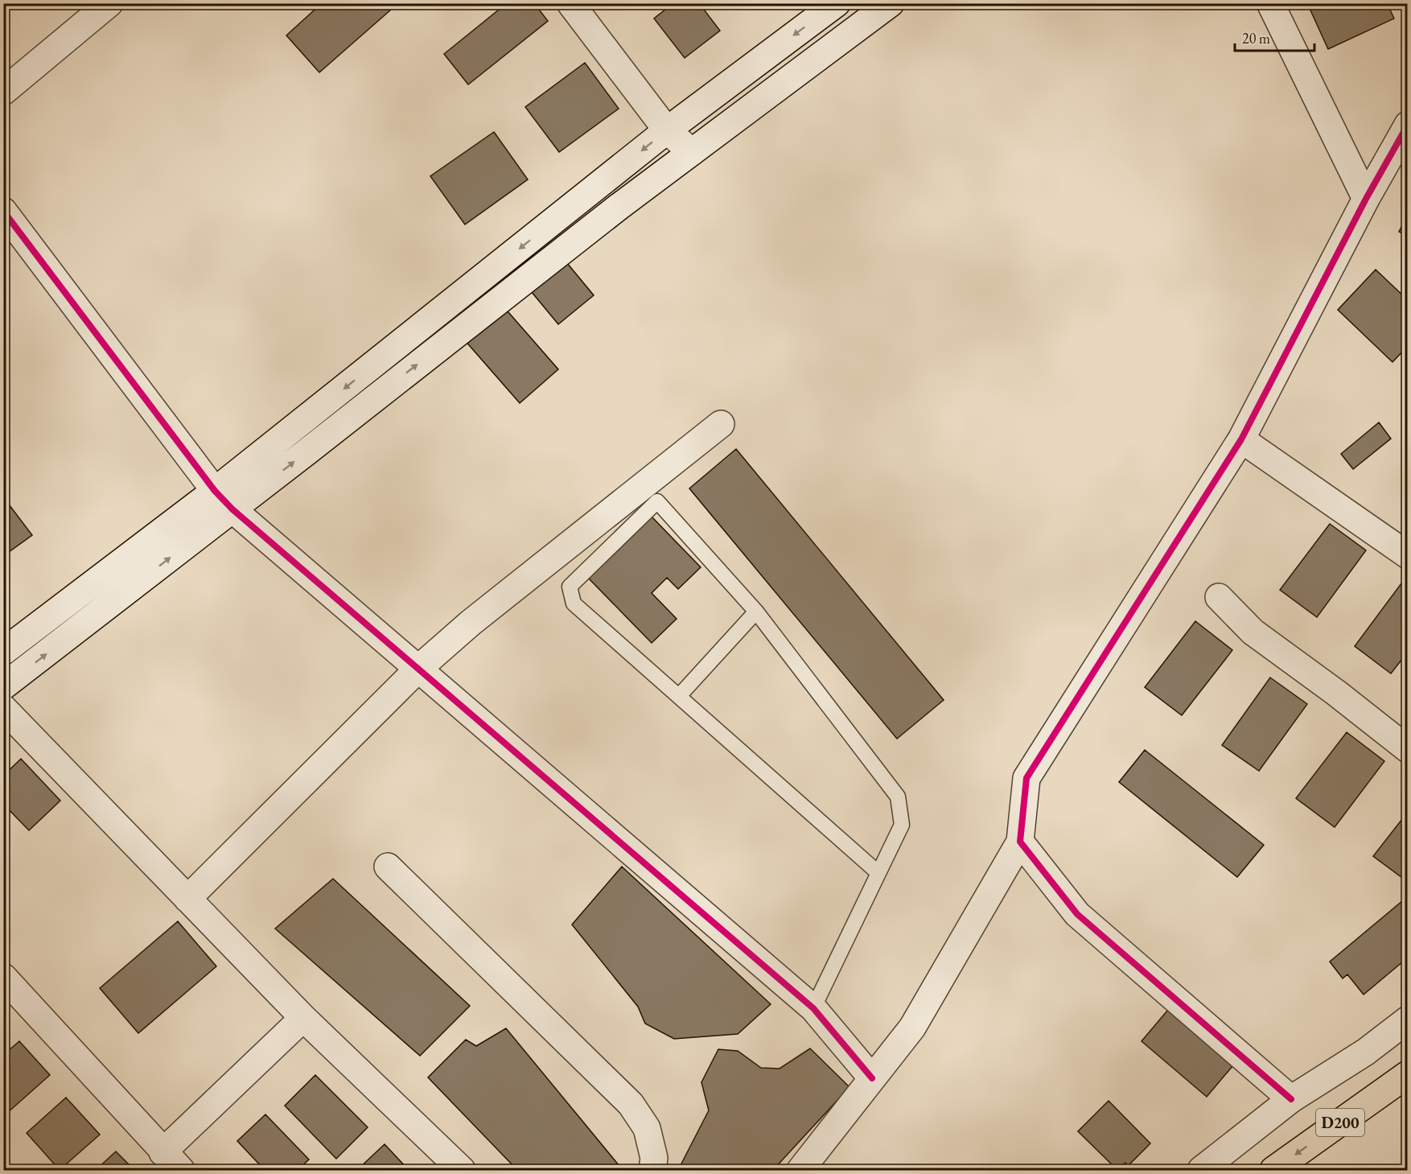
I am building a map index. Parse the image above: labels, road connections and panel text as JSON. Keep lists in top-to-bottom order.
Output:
{
  "streets": {
    "highway": ["D200"]
  },
  "scale_bar": "20 m"
}
